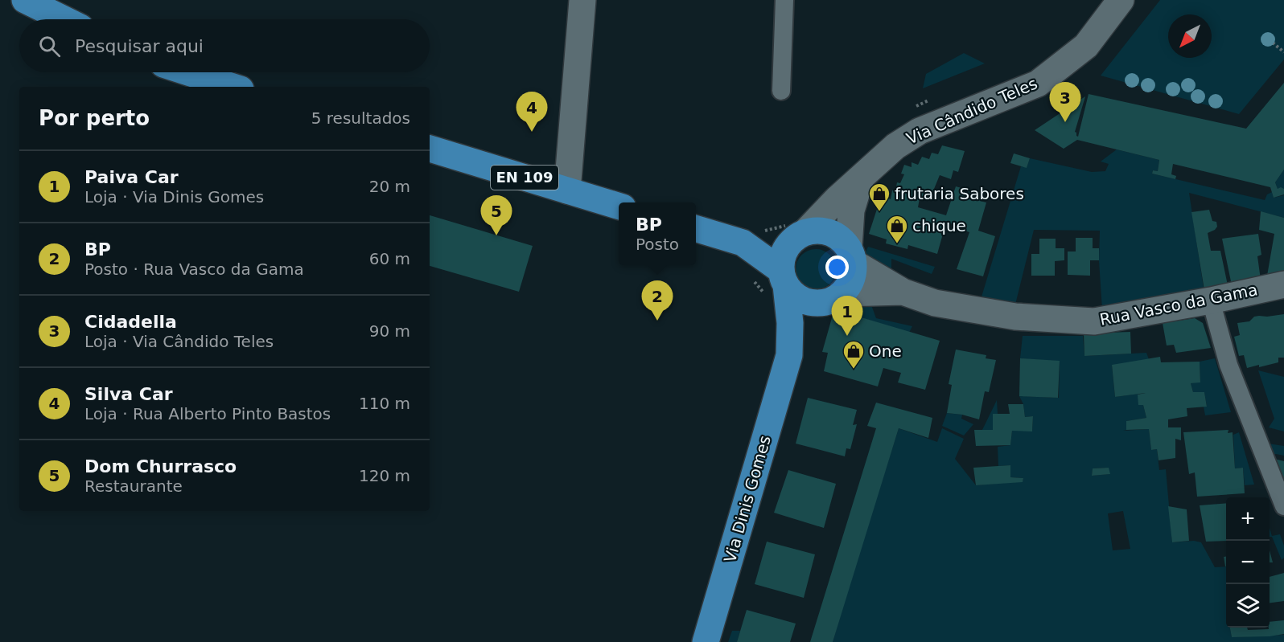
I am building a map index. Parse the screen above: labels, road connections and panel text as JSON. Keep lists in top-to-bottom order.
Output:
{
  "streets": {
    "main road": [
      "Via Cândido Teles",
      "EN 109",
      "Rua Vasco da Gama",
      "Via Dinis Gomes"
    ]
  },
  "crossings": [
    ["Via Cândido Teles", "Rua Vasco da Gama"],
    ["Via Cândido Teles", "Via Dinis Gomes"],
    ["Rua Vasco da Gama", "Via Dinis Gomes"]
  ],
  "places": {
    "shop": ["frutaria Sabores", "chique", "One"]
  },
  "north": "bottom left",
  "page": {
    "search": "Pesquisar aqui",
    "pins": [
      "3",
      "4",
      "5",
      "2",
      "1"
    ],
    "heading": ["Por perto", "5 resultados"],
    "list": [
      {
        "mark": "1",
        "name": "Paiva Car",
        "note": "Loja · Via Dinis Gomes",
        "value": "20 m"
      },
      {
        "mark": "2",
        "name": "BP",
        "note": "Posto · Rua Vasco da Gama",
        "value": "60 m"
      },
      {
        "mark": "3",
        "name": "Cidadella",
        "note": "Loja · Via Cândido Teles",
        "value": "90 m"
      },
      {
        "mark": "4",
        "name": "Silva Car",
        "note": "Loja · Rua Alberto Pinto Bastos",
        "value": "110 m"
      },
      {
        "mark": "5",
        "name": "Dom Churrasco",
        "note": "Restaurante",
        "value": "120 m"
      }
    ],
    "popup": ["BP", "Posto"],
    "map_buttons": ["+", "−"]
  }
}
